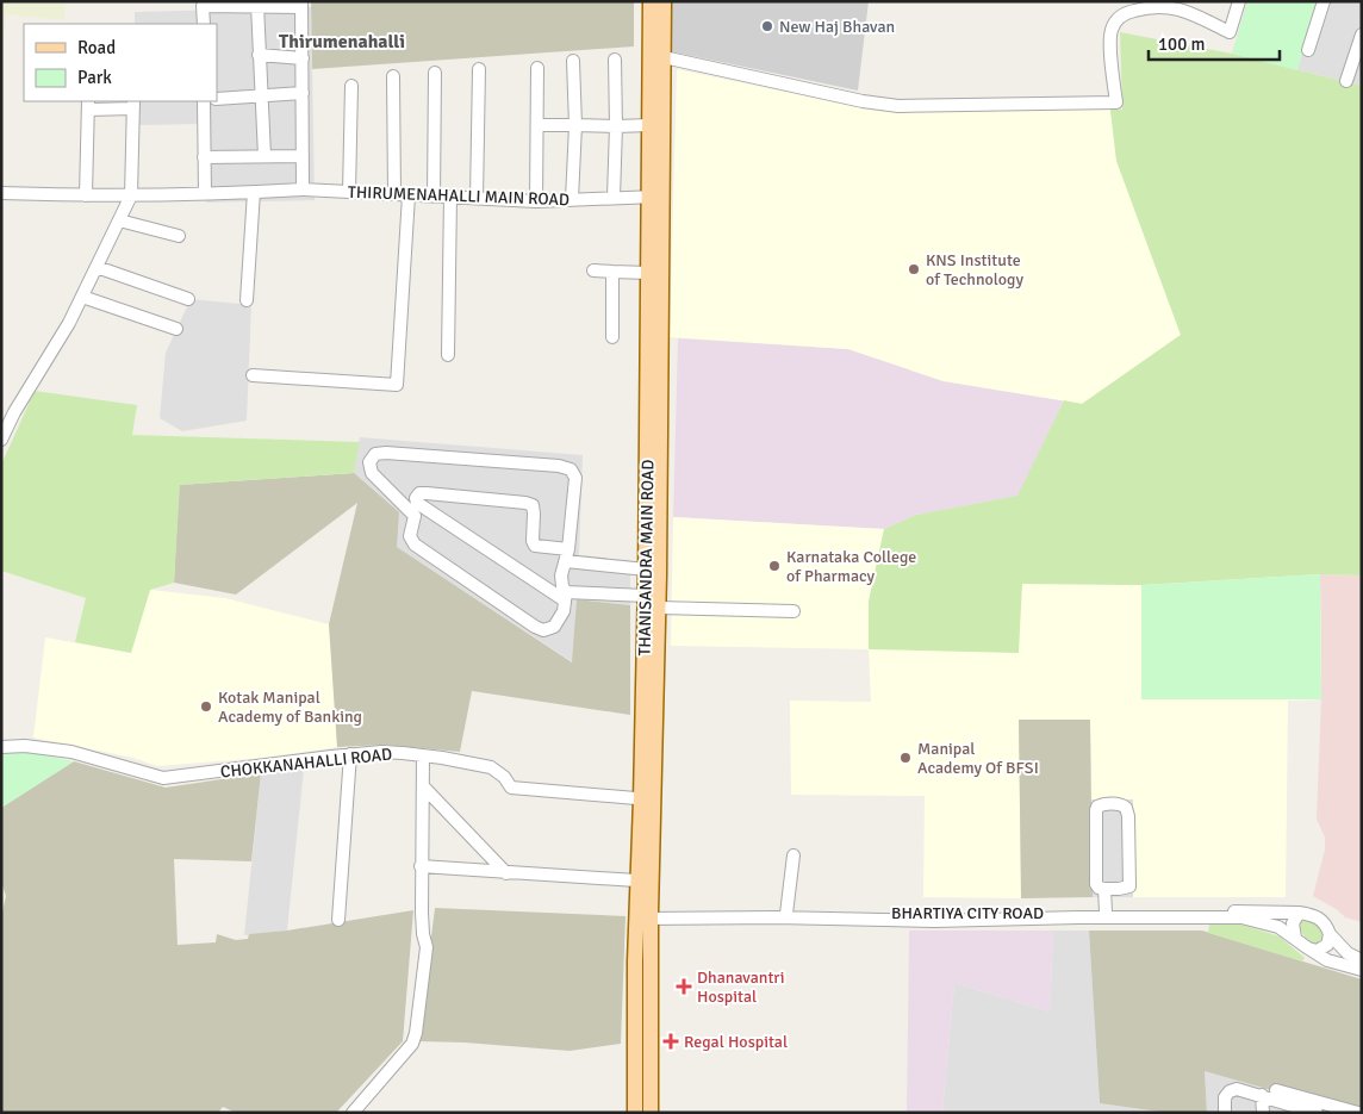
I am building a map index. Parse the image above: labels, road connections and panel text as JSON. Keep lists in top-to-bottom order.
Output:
{
  "streets": {
    "main road": ["THANISANDRA MAIN ROAD"],
    "street": ["THIRUMENAHALLI MAIN ROAD", "CHOKKANAHALLI ROAD", "BHARTIYA CITY ROAD"]
  },
  "crossings": [
    ["THIRUMENAHALLI MAIN ROAD", "THANISANDRA MAIN ROAD"],
    ["THANISANDRA MAIN ROAD", "CHOKKANAHALLI ROAD"],
    ["THANISANDRA MAIN ROAD", "BHARTIYA CITY ROAD"]
  ],
  "districts": ["Thirumenahalli"],
  "places": {
    "other": [
      "New Haj Bhavan",
      "KNS Institute of Technology",
      "Karnataka College of Pharmacy",
      "Kotak Manipal Academy of Banking",
      "Manipal Academy Of BFSI"
    ],
    "health": ["Dhanavantri Hospital", "Regal Hospital"]
  },
  "legend": ["Road", "Park"],
  "scale_bar": "100 m"
}
